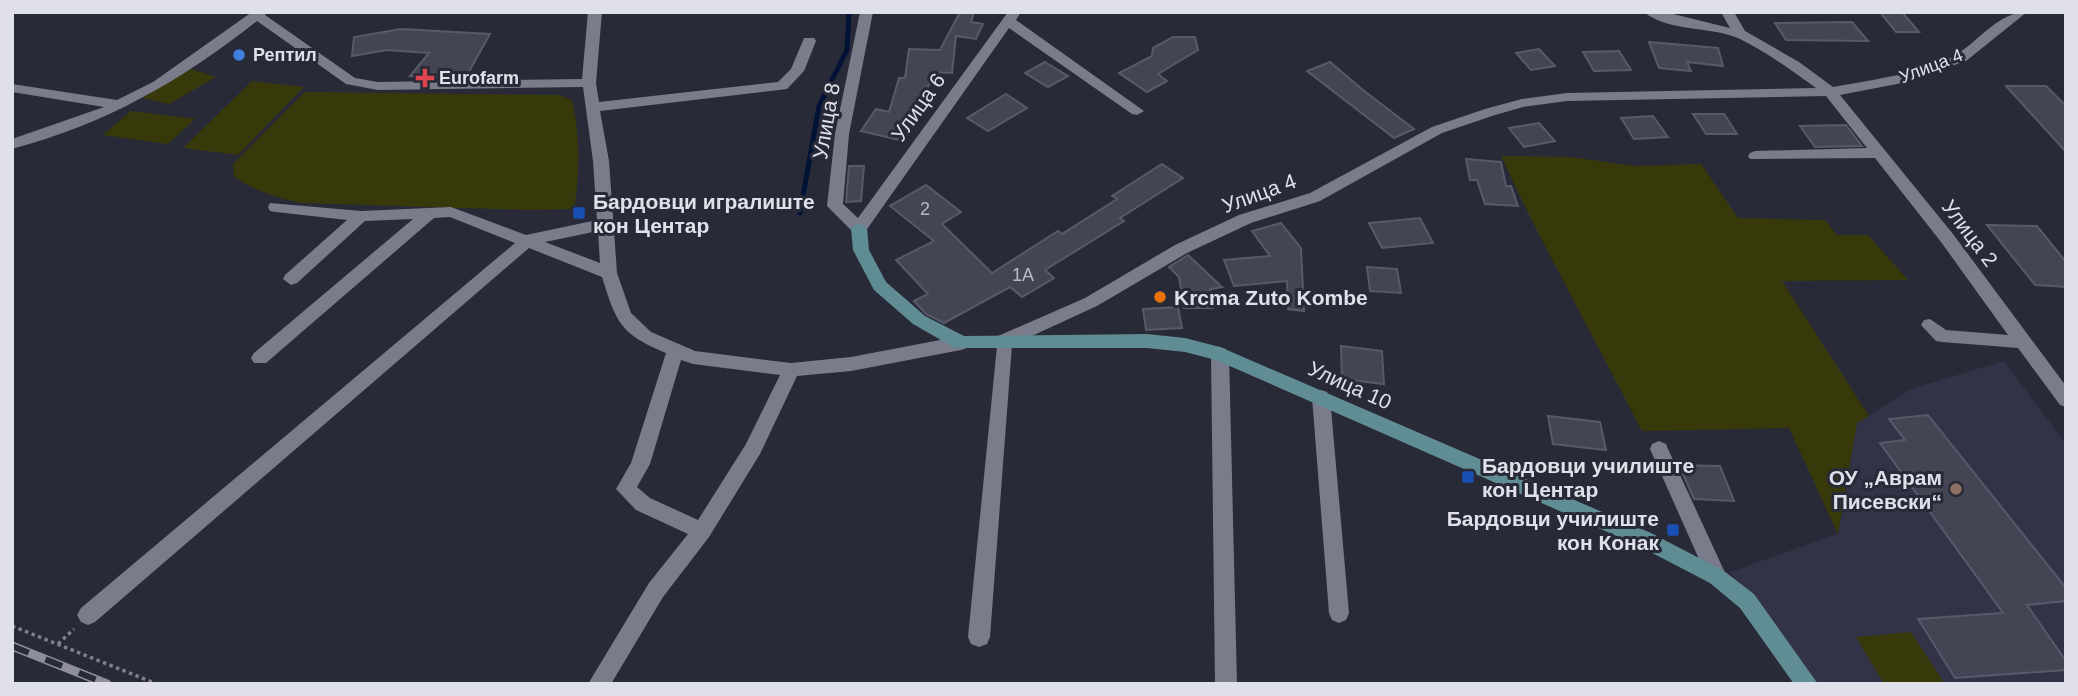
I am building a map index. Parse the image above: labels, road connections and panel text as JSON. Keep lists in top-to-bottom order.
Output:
{
  "streets": {
    "street": [
      "Улица 4",
      "Улица 6",
      "Улица 8",
      "Улица 2",
      "Улица 10"
    ]
  },
  "crossings": [
    ["Улица 4", "Улица 2"],
    ["Улица 4", "Улица 10"],
    ["Улица 6", "Улица 8"]
  ],
  "places": {
    "other": ["Рептил", "Krcma Zuto Kombe", "ОУ „Аврам Писевски“"],
    "health": ["Eurofarm"],
    "transit": ["Бардовци игралиште кон Центар", "Бардовци училиште кон Центар", "Бардовци училиште кон Конак"]
  },
  "house_numbers": ["2", "1А"]
}
